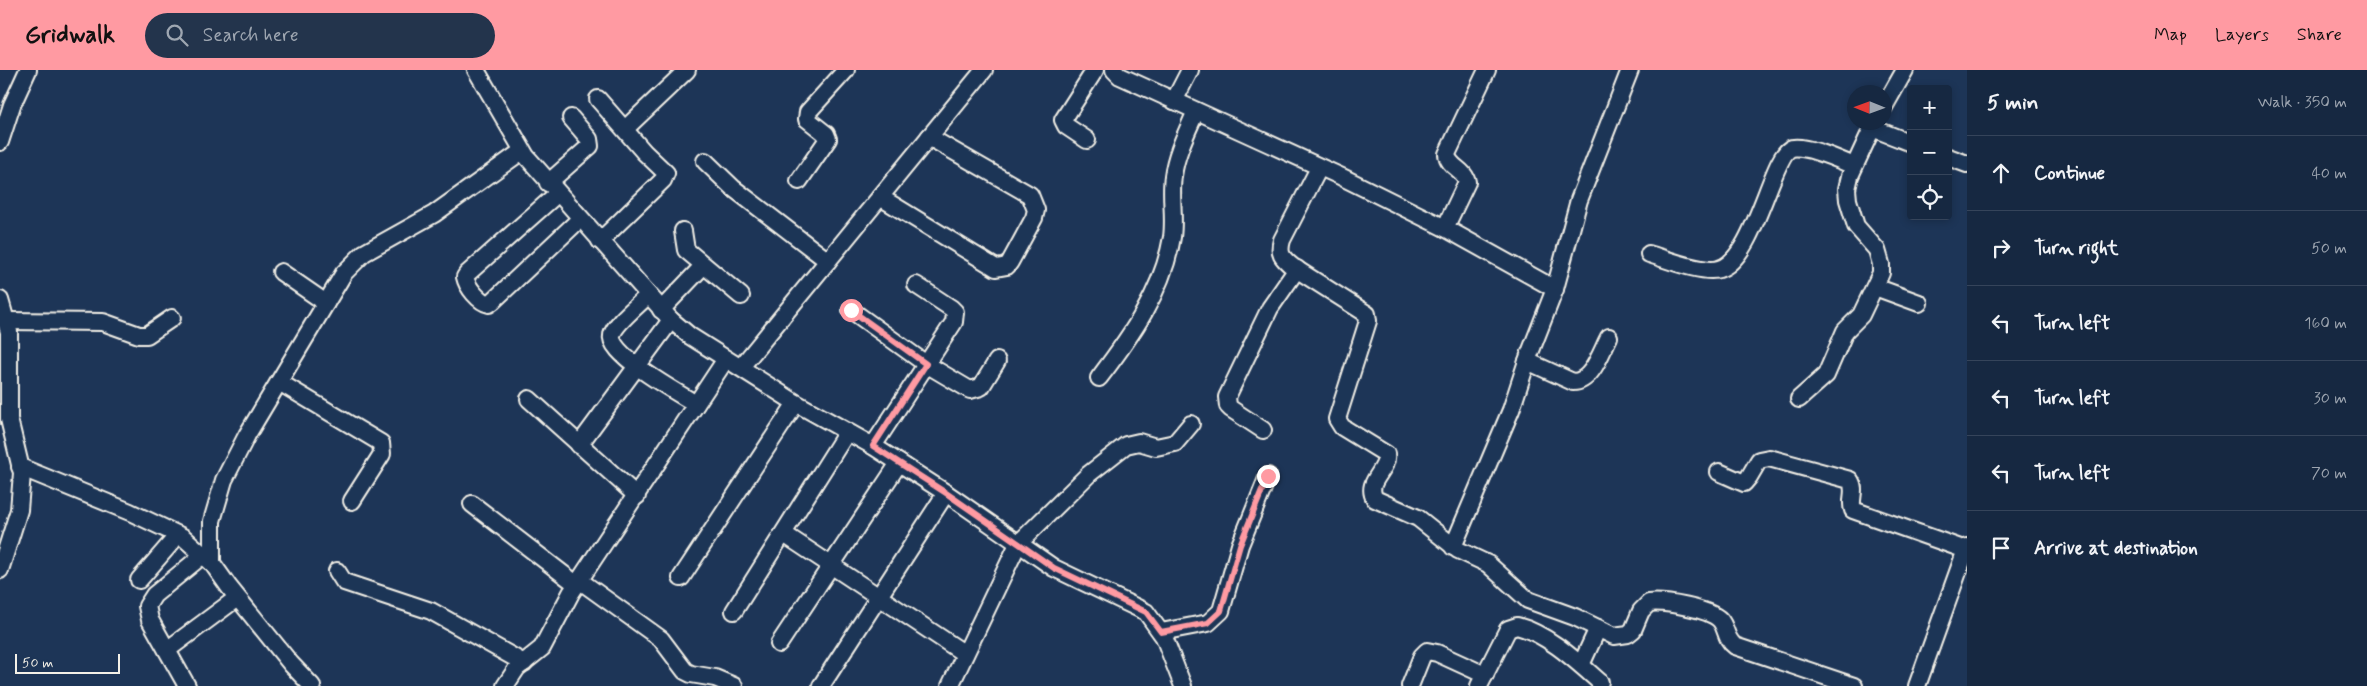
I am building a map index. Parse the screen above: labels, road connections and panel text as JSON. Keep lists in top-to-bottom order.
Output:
{
  "scale_bar": "50 m",
  "north": "left",
  "page": {
    "header": "Gridwalk",
    "search": "Search here",
    "nav": ["Map", "Layers", "Share"],
    "heading": ["5 min", "Walk · 350 m"],
    "map_buttons": ["+", "−"],
    "list": [
      ["Continue", "40 m"],
      ["Turn right", "50 m"],
      ["Turn left", "160 m"],
      ["Turn left", "30 m"],
      ["Turn left", "70 m"],
      "Arrive at destination"
    ],
    "scale": "50 m"
  }
}
